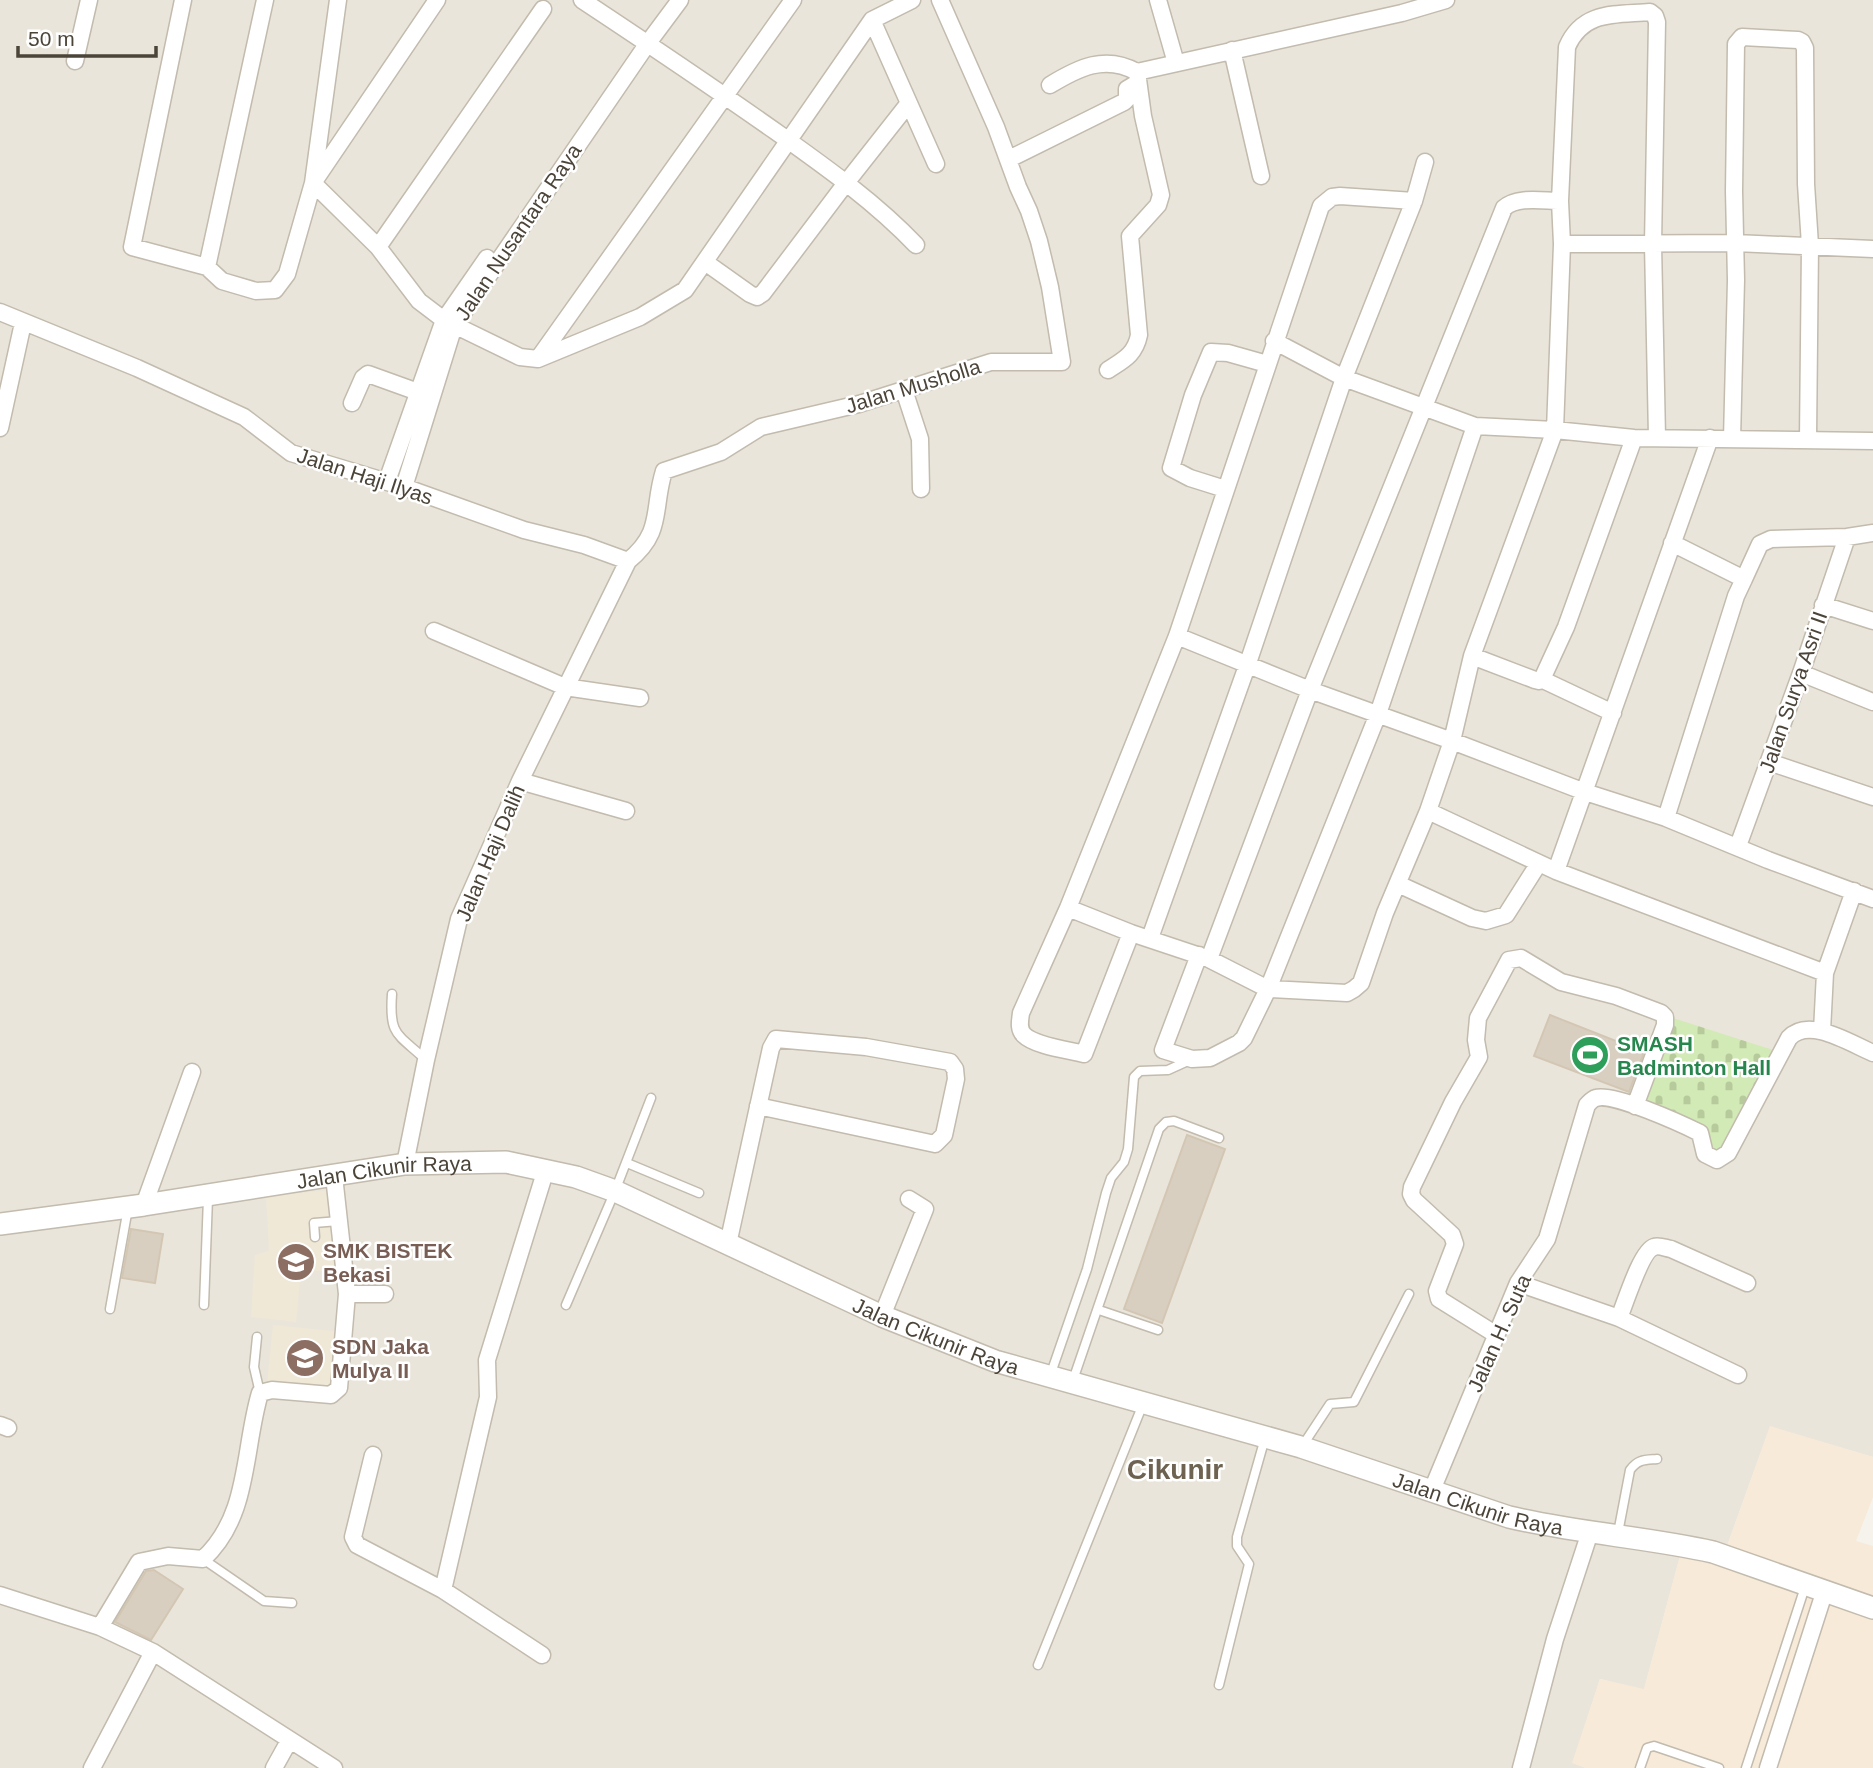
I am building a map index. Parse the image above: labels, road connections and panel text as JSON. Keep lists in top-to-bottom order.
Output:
{
  "streets": {
    "street": [
      "Jalan Nusantara Raya",
      "Jalan Musholla",
      "Jalan Haji Ilyas",
      "Jalan Surya Asri II",
      "Jalan Haji Dalih",
      "Jalan Cikunir Raya",
      "Jalan H. Suta"
    ]
  },
  "crossings": [
    ["Jalan Nusantara Raya", "Jalan Haji Ilyas"],
    ["Jalan Musholla", "Jalan Haji Ilyas"],
    ["Jalan Musholla", "Jalan Haji Dalih"],
    ["Jalan Haji Ilyas", "Jalan Haji Dalih"],
    ["Jalan Haji Dalih", "Jalan Cikunir Raya"],
    ["Jalan Cikunir Raya", "Jalan H. Suta"]
  ],
  "districts": ["Cikunir"],
  "places": {
    "sports": ["SMASH Badminton Hall"],
    "school or university": ["SMK BISTEK Bekasi", "SDN Jaka Mulya II"]
  },
  "scale_bar": "50 m"
}
